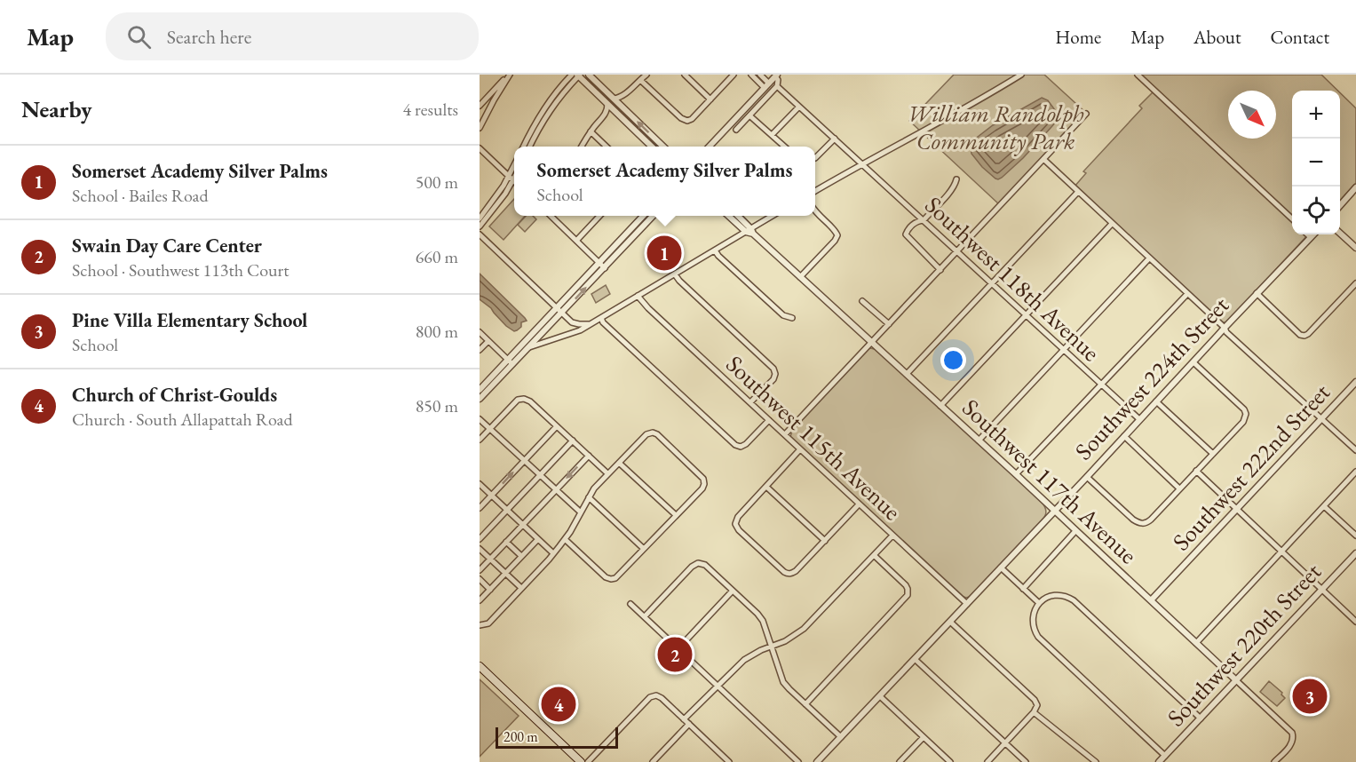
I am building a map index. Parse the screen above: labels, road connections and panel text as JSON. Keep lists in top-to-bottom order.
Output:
{
  "streets": {
    "street": [
      "Southwest 118th Avenue",
      "Southwest 224th Street",
      "Southwest 115th Avenue",
      "Southwest 222nd Street",
      "Southwest 117th Avenue",
      "Southwest 220th Street"
    ]
  },
  "crossings": [
    ["Southwest 118th Avenue", "Southwest 224th Street"],
    ["Southwest 224th Street", "Southwest 115th Avenue"],
    ["Southwest 224th Street", "Southwest 117th Avenue"],
    ["Southwest 222nd Street", "Southwest 117th Avenue"],
    ["Southwest 117th Avenue", "Southwest 220th Street"]
  ],
  "parks": ["William Randolph Community Park"],
  "scale_bar": "200 m",
  "north": "bottom right",
  "page": {
    "header": "Map",
    "search": "Search here",
    "nav": [
      "Home",
      "Map",
      "About",
      "Contact"
    ],
    "heading": ["Nearby", "4 results"],
    "map_buttons": ["+", "−"],
    "list": [
      {
        "mark": "1",
        "name": "Somerset Academy Silver Palms",
        "note": "School · Bailes Road",
        "value": "500 m"
      },
      {
        "mark": "2",
        "name": "Swain Day Care Center",
        "note": "School · Southwest 113th Court",
        "value": "660 m"
      },
      {
        "mark": "3",
        "name": "Pine Villa Elementary School",
        "note": "School",
        "value": "800 m"
      },
      {
        "mark": "4",
        "name": "Church of Christ-Goulds",
        "note": "Church · South Allapattah Road",
        "value": "850 m"
      }
    ],
    "popup": ["Somerset Academy Silver Palms", "School"],
    "pins": [
      "1",
      "2",
      "3",
      "4"
    ],
    "scale": "200 m"
  }
}
